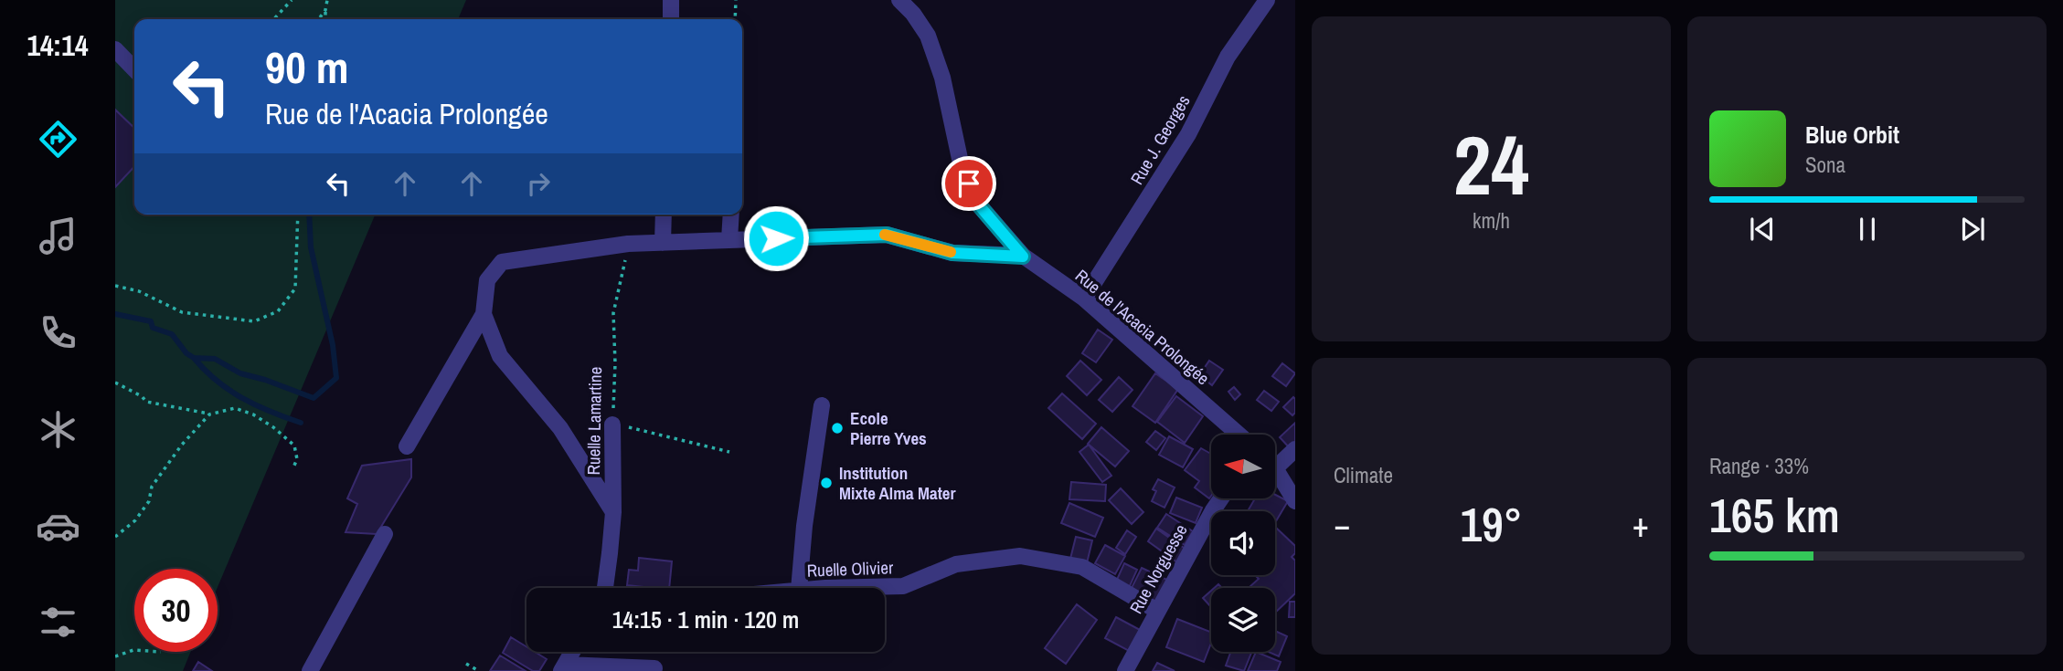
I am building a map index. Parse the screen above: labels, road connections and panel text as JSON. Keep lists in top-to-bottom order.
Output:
{
  "streets": {
    "street": [
      "Rue J. Georges",
      "Rue de l'Acacia Prolongée",
      "Ruelle Lamartine",
      "Ruelle Olivier",
      "Rue Norguesse"
    ]
  },
  "crossings": [
    ["Rue J. Georges", "Rue de l'Acacia Prolongée"],
    ["Ruelle Olivier", "Rue Norguesse"]
  ],
  "places": ["Ecole Pierre Yves", "Institution Mixte Alma Mater"],
  "north": "left",
  "page": {
    "tabs": "14:14",
    "tile": [
      ["24", "km/h"],
      "Climate",
      ["Range · 33%", "165 km"]
    ],
    "turn": ["90 m", "Rue de l'Acacia Prolongée"],
    "song": ["Blue Orbit", "Sona"],
    "heat": ["−", "19°", "+"],
    "limit": "30",
    "trip": "14:15 · 1 min · 120 m"
  }
}
